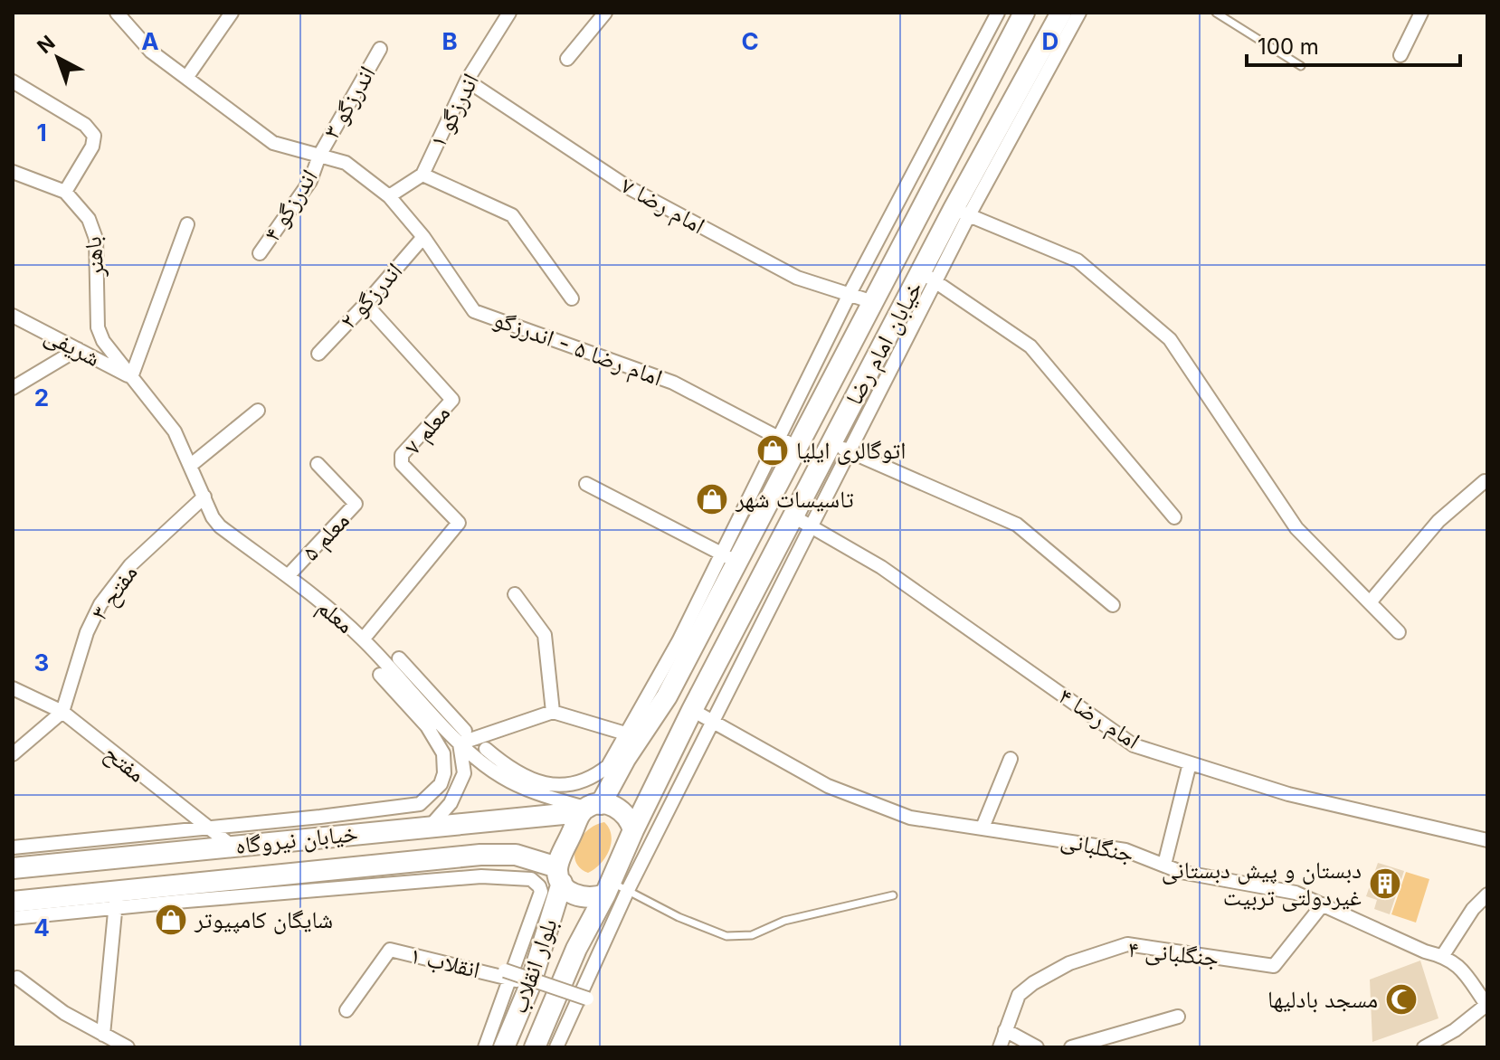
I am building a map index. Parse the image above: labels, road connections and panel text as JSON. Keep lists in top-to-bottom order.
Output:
{
  "streets": {
    "main road": ["خیابان امام رضا", "خیابان نیروگاه", "بلوار انقلاب"],
    "street": [
      "اندرزگو ۳",
      "اندرزگو ۱",
      "اندرزگو ۴",
      "امام رضا ۷",
      "باهنر",
      "اندرزگو ۲",
      "شریفی",
      "امام رضا ۵ - اندرزگو",
      "معلم ۷",
      "معلم ۵",
      "مفتح ۳",
      "معلم",
      "امام رضا ۴",
      "مفتح",
      "جنگلبانی",
      "جنگلبانی ۴",
      "انقلاب ۱"
    ]
  },
  "crossings": [
    ["اندرزگو ۳", "اندرزگو ۴"],
    ["اندرزگو ۳", "امام رضا ۵ - اندرزگو"],
    ["اندرزگو ۱", "امام رضا ۷"],
    ["اندرزگو ۱", "امام رضا ۵ - اندرزگو"],
    ["اندرزگو ۴", "امام رضا ۵ - اندرزگو"],
    ["امام رضا ۷", "خیابان امام رضا"],
    ["باهنر", "شریفی"],
    ["باهنر", "معلم"],
    ["اندرزگو ۲", "امام رضا ۵ - اندرزگو"],
    ["اندرزگو ۲", "معلم ۷"],
    ["خیابان امام رضا", "امام رضا ۵ - اندرزگو"],
    ["خیابان امام رضا", "معلم"],
    ["خیابان امام رضا", "امام رضا ۴"],
    ["خیابان امام رضا", "خیابان نیروگاه"],
    ["خیابان امام رضا", "جنگلبانی"],
    ["خیابان امام رضا", "بلوار انقلاب"],
    ["شریفی", "معلم"],
    ["معلم ۷", "معلم"],
    ["معلم ۵", "معلم"],
    ["مفتح ۳", "معلم"],
    ["مفتح ۳", "مفتح"],
    ["معلم", "خیابان نیروگاه"],
    ["معلم", "بلوار انقلاب"],
    ["مفتح", "خیابان نیروگاه"],
    ["خیابان نیروگاه", "بلوار انقلاب"],
    ["جنگلبانی", "جنگلبانی ۴"],
    ["انقلاب ۱", "بلوار انقلاب"]
  ],
  "places": {
    "shop": ["اتوگالری ایلیا", "تاسیسات شهر", "شایگان کامپیوتر"],
    "building": ["دبستان و پیش دبستانی غیردولتی تربیت"],
    "mosque": ["مسجد بادلیها"]
  },
  "scale_bar": "100 m",
  "north": "top left",
  "grid": {
    "columns": [
      "A",
      "B",
      "C",
      "D"
    ],
    "rows": [
      "1",
      "2",
      "3",
      "4"
    ]
  }
}
